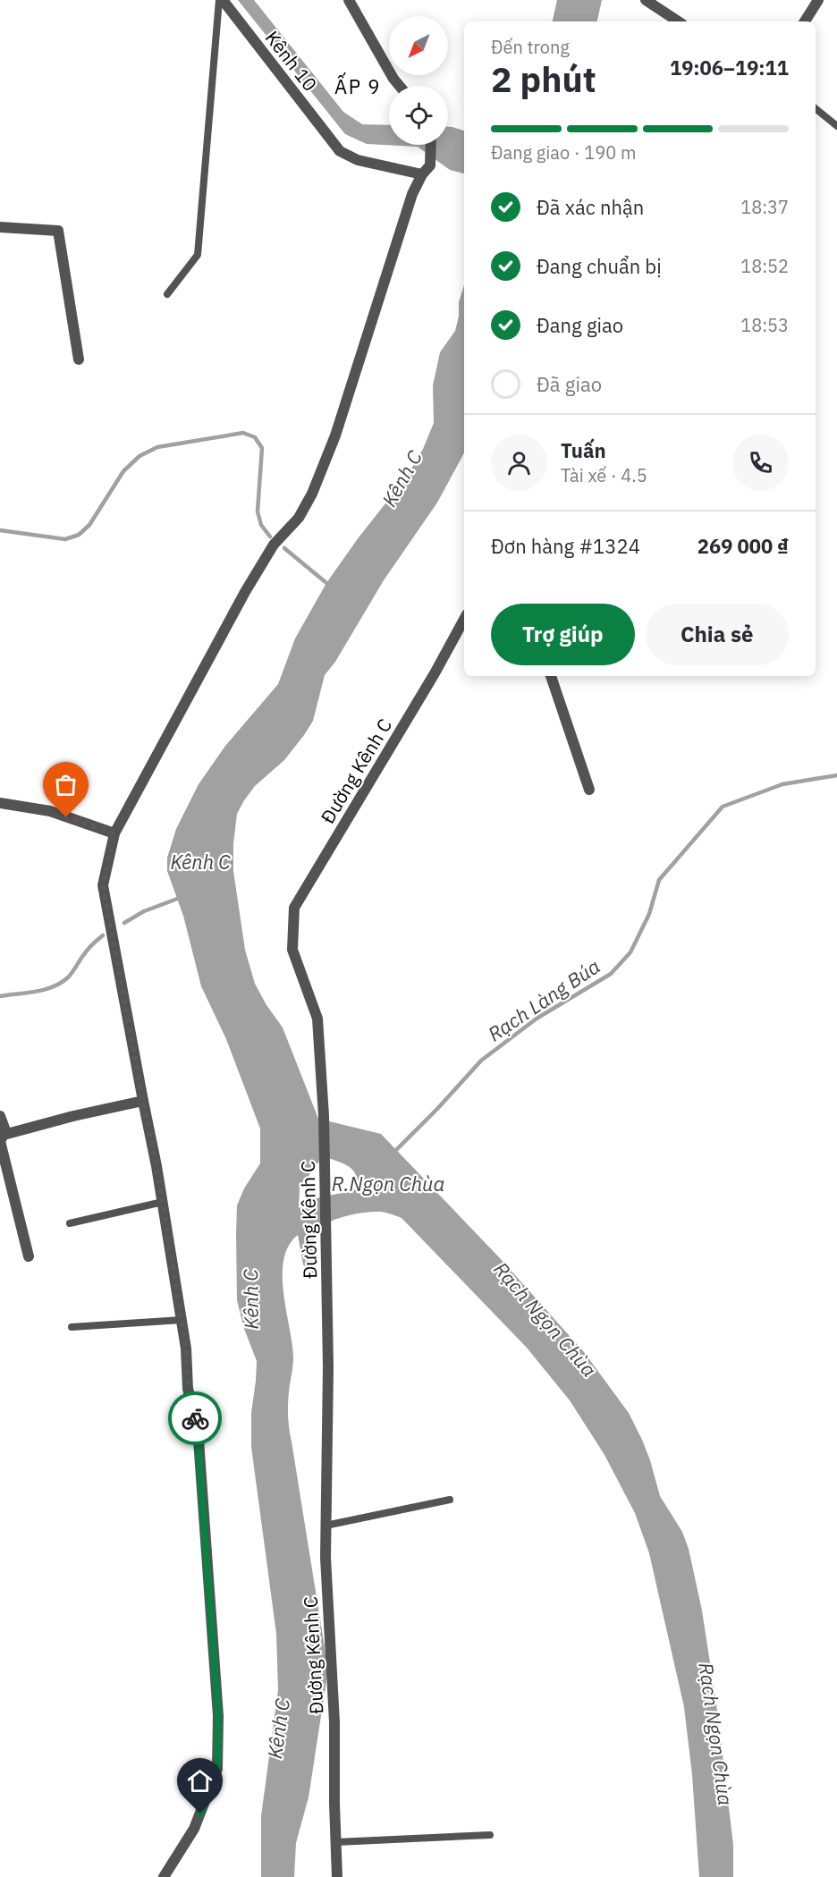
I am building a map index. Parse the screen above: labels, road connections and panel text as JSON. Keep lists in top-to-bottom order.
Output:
{
  "streets": {
    "street": ["Kênh 10", "Đường Kênh C"]
  },
  "districts": ["ẤP 9"],
  "water": [
    "Kênh C",
    "Rạch Làng Búa",
    "R.Ngọn Chùa",
    "Rạch Ngọn Chùa"
  ],
  "north": "bottom left",
  "page": {
    "heading": ["2 phút", "Đến trong", "19:06–19:11"],
    "panel": [
      "Tuấn",
      "Tài xế · 4.5",
      "Đơn hàng #1324",
      "269 000 ₫"
    ],
    "bar": "Đang giao · 190 m",
    "list": [
      ["Đã xác nhận", "18:37"],
      ["Đang chuẩn bị", "18:52"],
      ["Đang giao", "18:53"],
      "Đã giao"
    ],
    "buttons": ["Trợ giúp", "Chia sẻ"]
  }
}
